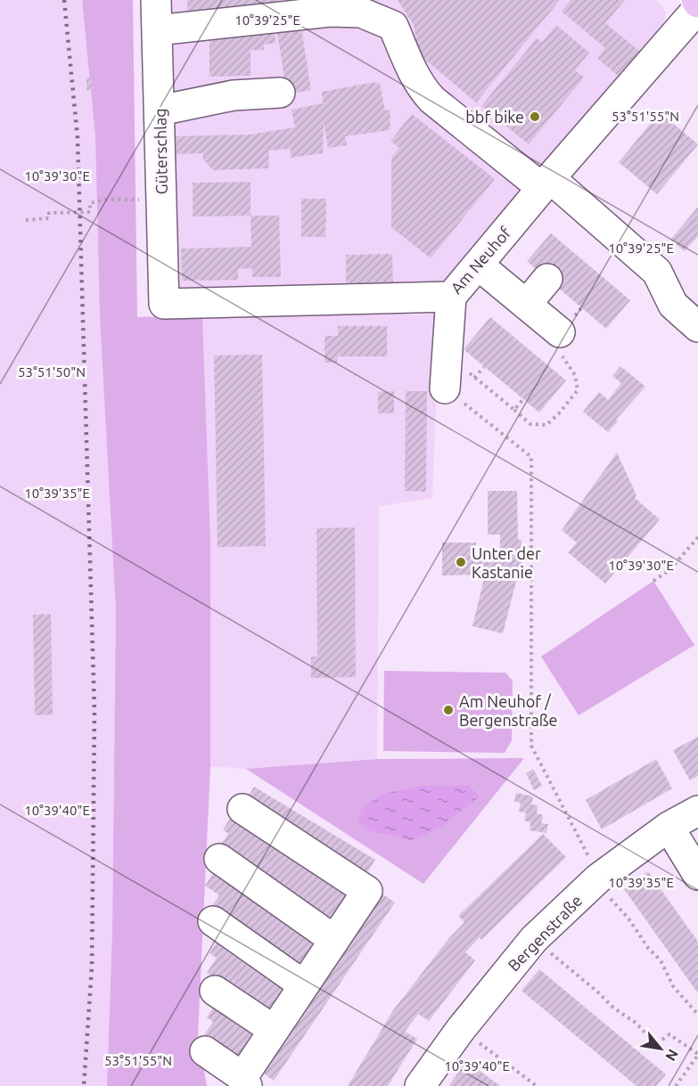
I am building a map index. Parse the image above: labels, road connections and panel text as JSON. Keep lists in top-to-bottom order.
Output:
{
  "streets": {
    "street": ["Güterschlag", "Am Neuhof", "Bergenstraße"]
  },
  "crossings": [
    ["Güterschlag", "Am Neuhof"]
  ],
  "places": ["bbf bike", "Unter der Kastanie", "Am Neuhof / Bergenstraße"],
  "north": "bottom right",
  "coordinates": [
    "10°39'25\"E",
    "53°51'55\"N",
    "10°39'30\"E",
    "53°51'50\"N",
    "10°39'35\"E",
    "10°39'40\"E"
  ]
}
